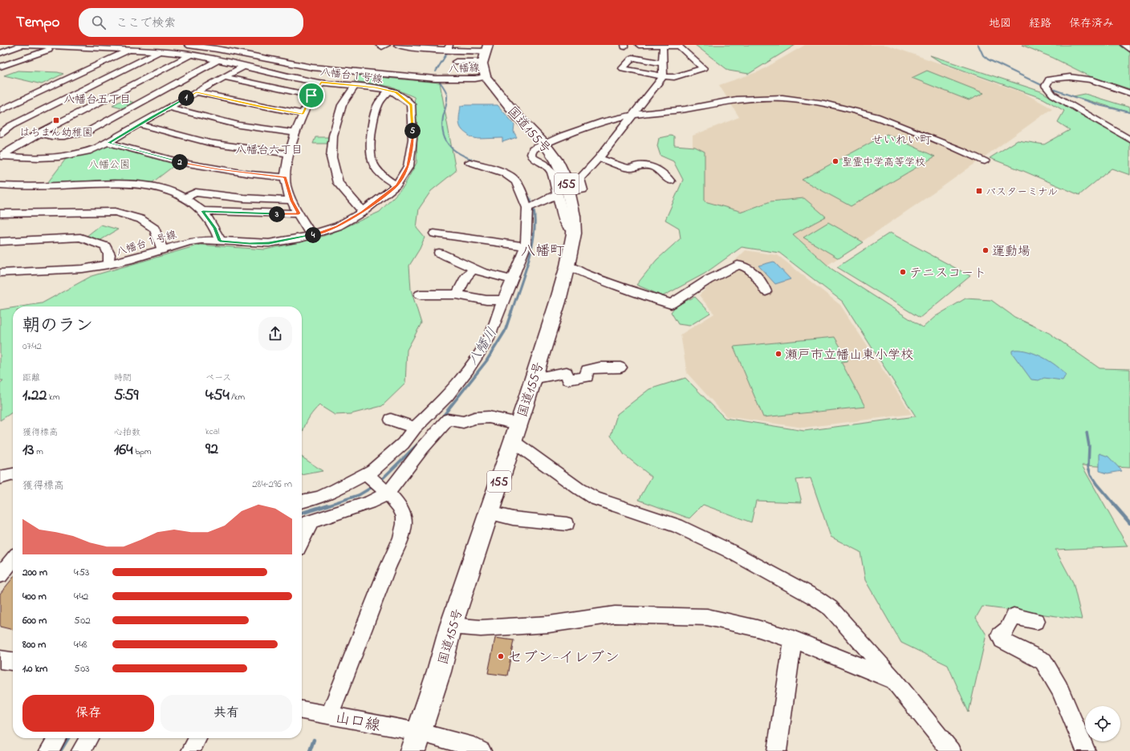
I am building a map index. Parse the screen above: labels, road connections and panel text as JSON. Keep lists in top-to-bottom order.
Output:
{
  "streets": {
    "highway": ["国道155号", "155"],
    "street": ["八幡線", "八幡台１号線", "山口線"]
  },
  "crossings": [
    ["八幡線", "国道155号"],
    ["国道155号", "山口線"]
  ],
  "districts": [
    "八幡台五丁目",
    "せいれい町",
    "八幡台六丁目",
    "八幡町"
  ],
  "water": ["八幡川"],
  "parks": ["八幡公園"],
  "places": {
    "transit": ["はちまん幼稚園", "バスターミナル"],
    "other": [
      "聖霊中学高等学校",
      "運動場",
      "テニスコート",
      "瀬戸市立幡山東小学校",
      "セブン-イレブン"
    ]
  },
  "page": {
    "header": "Tempo",
    "search": "ここで検索",
    "nav": ["地図", "経路", "保存済み"],
    "pins": [
      "1",
      "5",
      "2",
      "3",
      "4"
    ],
    "heading": ["朝のラン", "07:42"],
    "stats": [
      ["距離", "1.22 km"],
      ["時間", "5:59"],
      ["ペース", "4:54 /km"],
      ["獲得標高", "13 m"],
      ["心拍数", "164 bpm"],
      ["kcal", "92"]
    ],
    "chart": ["獲得標高", "284–296 m"],
    "list": [
      {
        "name": "200 m",
        "note": "4:53"
      },
      {
        "name": "400 m",
        "note": "4:42"
      },
      {
        "name": "600 m",
        "note": "5:02"
      },
      {
        "name": "800 m",
        "note": "4:48"
      },
      {
        "name": "1.0 km",
        "note": "5:03"
      }
    ],
    "buttons": ["保存", "共有"]
  }
}
